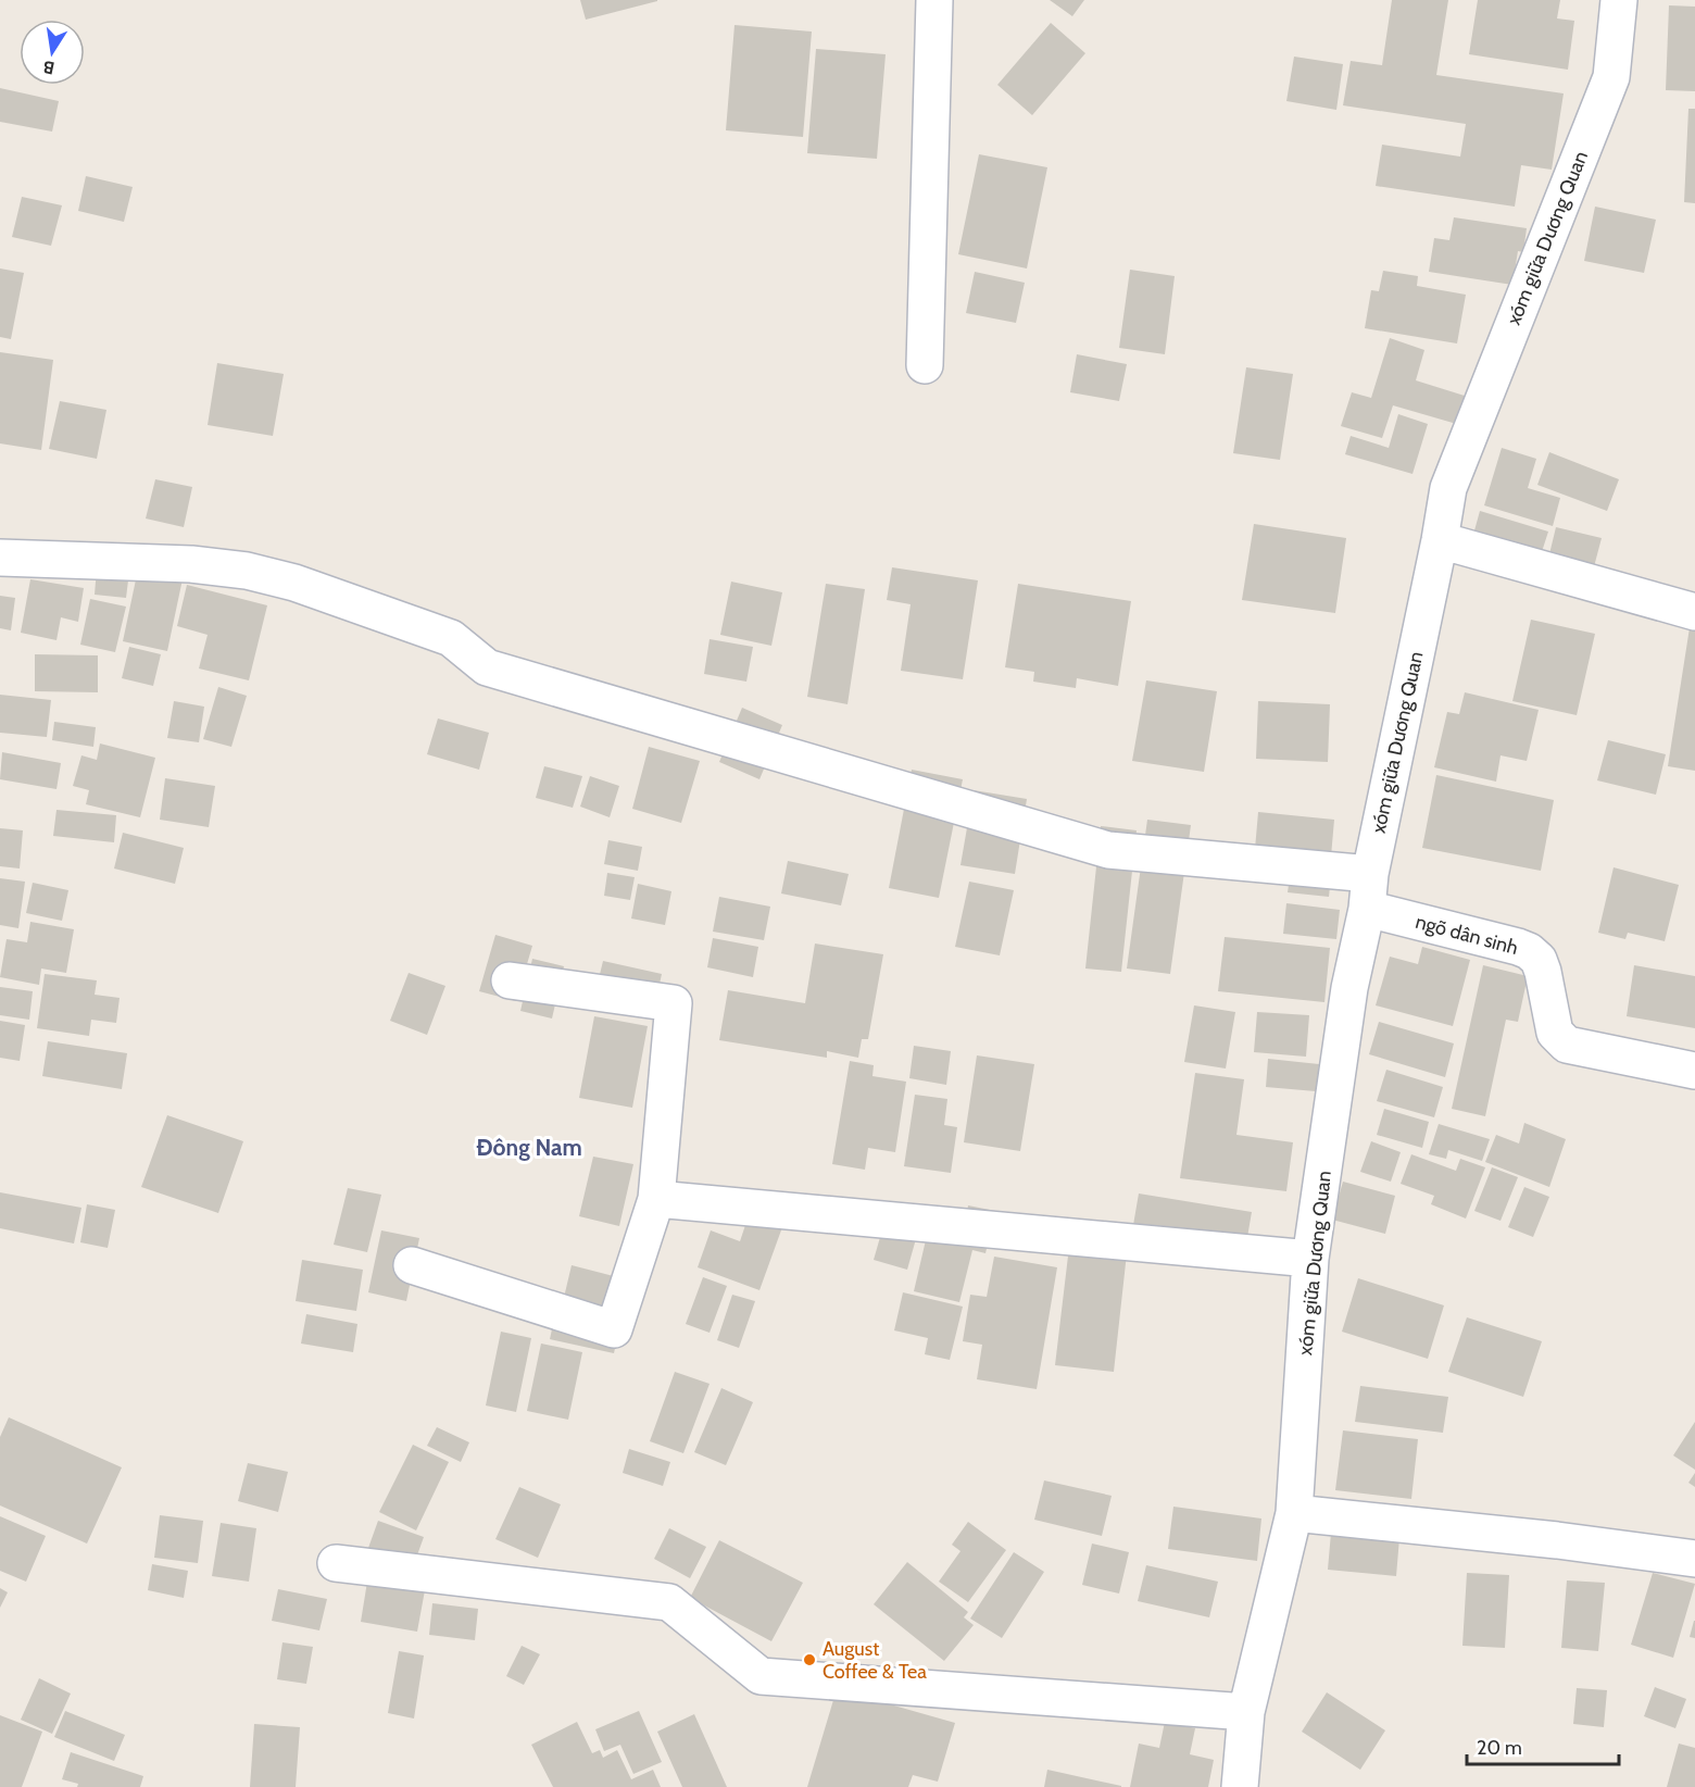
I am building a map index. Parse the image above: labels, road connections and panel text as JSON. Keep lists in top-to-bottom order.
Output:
{
  "streets": {
    "lane": ["xóm giữa Dương Quan", "ngõ dân sinh"]
  },
  "crossings": [
    ["xóm giữa Dương Quan", "ngõ dân sinh"]
  ],
  "districts": ["Đông Nam"],
  "places": ["August Coffee & Tea"],
  "scale_bar": "20 m",
  "north": "bottom"
}
